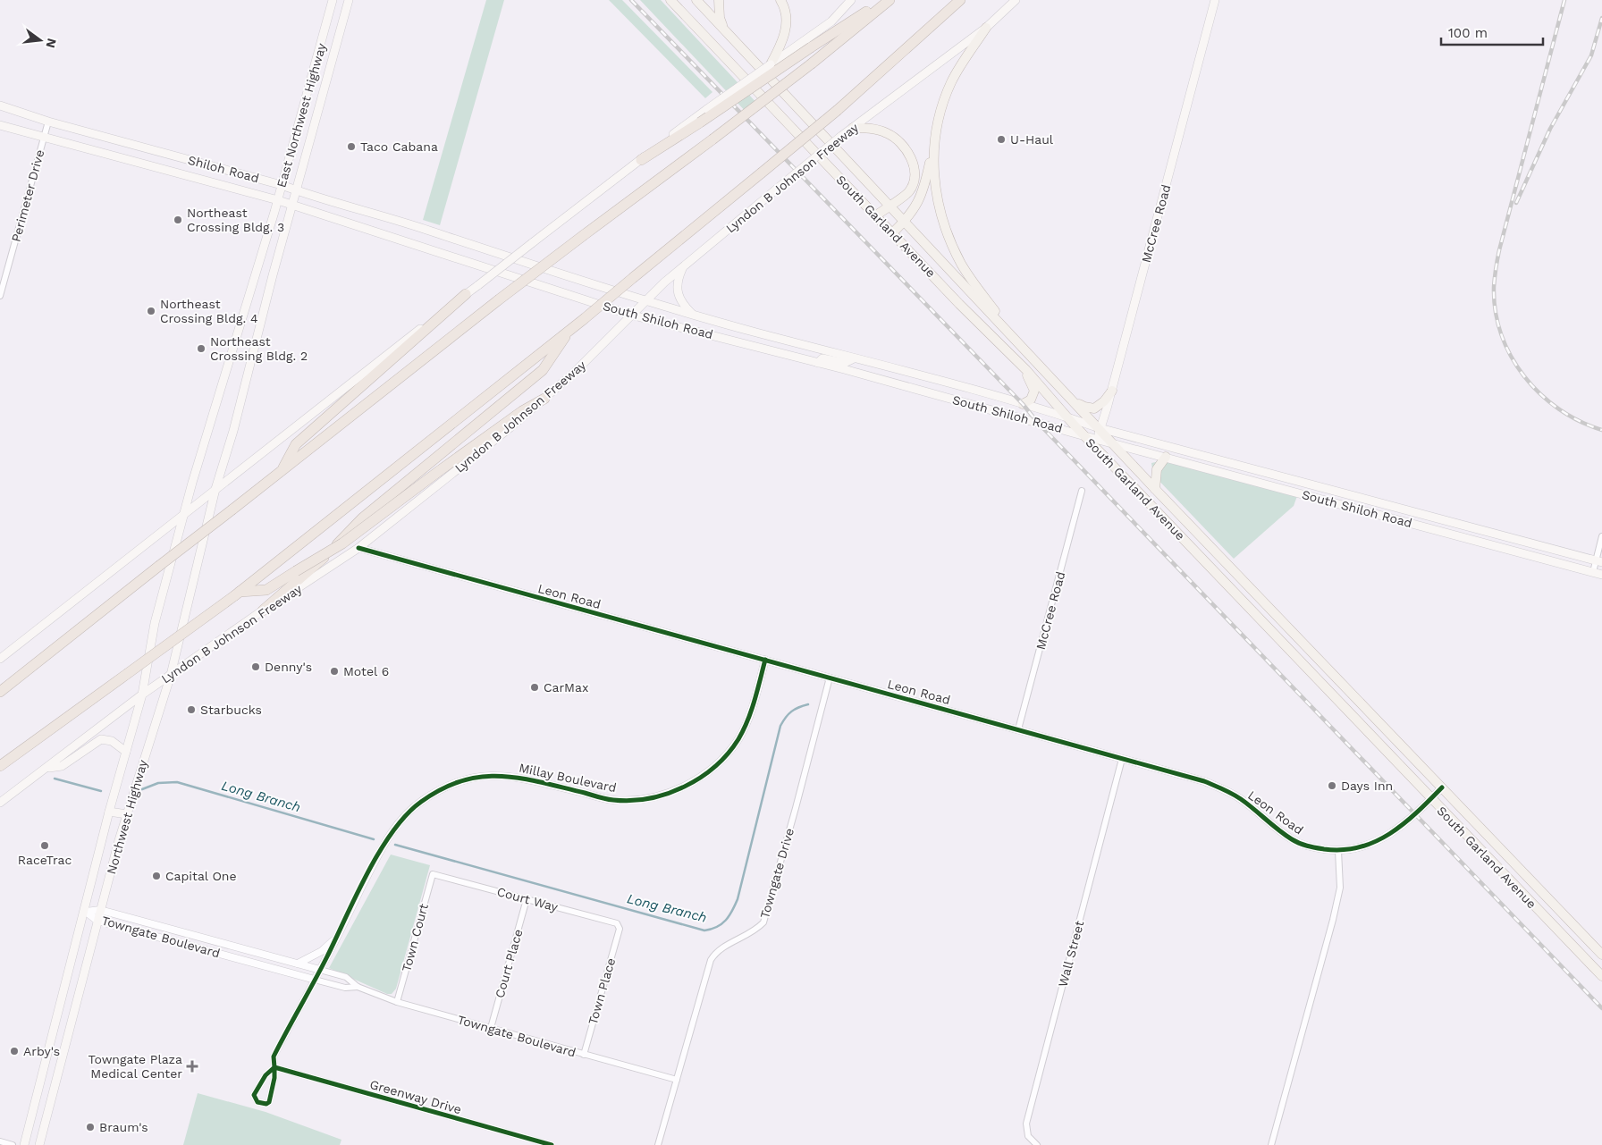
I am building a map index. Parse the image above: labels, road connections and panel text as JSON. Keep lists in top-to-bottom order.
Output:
{
  "streets": {
    "highway": ["Lyndon B Johnson Freeway"],
    "main road": [
      "East Northwest Highway",
      "Shiloh Road",
      "McCree Road",
      "South Garland Avenue",
      "South Shiloh Road",
      "Northwest Highway"
    ],
    "street": [
      "Perimeter Drive",
      "Leon Road",
      "Millay Boulevard",
      "Towngate Drive",
      "Court Way",
      "Towngate Boulevard",
      "Town Court",
      "Wall Street",
      "Court Place",
      "Town Place",
      "Greenway Drive"
    ]
  },
  "crossings": [
    ["East Northwest Highway", "Shiloh Road"],
    ["East Northwest Highway", "Northwest Highway"],
    ["Shiloh Road", "Perimeter Drive"],
    ["Shiloh Road", "South Shiloh Road"],
    ["Lyndon B Johnson Freeway", "South Shiloh Road"],
    ["Lyndon B Johnson Freeway", "Leon Road"],
    ["Lyndon B Johnson Freeway", "Northwest Highway"],
    ["McCree Road", "South Garland Avenue"],
    ["McCree Road", "South Shiloh Road"],
    ["McCree Road", "Leon Road"],
    ["South Garland Avenue", "South Shiloh Road"],
    ["South Garland Avenue", "Leon Road"],
    ["Leon Road", "Millay Boulevard"],
    ["Leon Road", "Towngate Drive"],
    ["Leon Road", "Wall Street"],
    ["Millay Boulevard", "Towngate Boulevard"],
    ["Northwest Highway", "Towngate Boulevard"],
    ["Towngate Drive", "Towngate Boulevard"],
    ["Court Way", "Town Court"],
    ["Court Way", "Court Place"],
    ["Court Way", "Town Place"],
    ["Towngate Boulevard", "Town Court"],
    ["Towngate Boulevard", "Court Place"],
    ["Towngate Boulevard", "Town Place"]
  ],
  "water": ["Long Branch"],
  "places": {
    "other": [
      "U-Haul",
      "Taco Cabana",
      "Northeast Crossing Bldg. 3",
      "Northeast Crossing Bldg. 4",
      "Northeast Crossing Bldg. 2",
      "Denny's",
      "Motel 6",
      "CarMax",
      "Starbucks",
      "Days Inn",
      "RaceTrac",
      "Capital One",
      "Arby's",
      "Braum's"
    ],
    "health": ["Towngate Plaza Medical Center"]
  },
  "scale_bar": "100 m",
  "north": "right"
}
